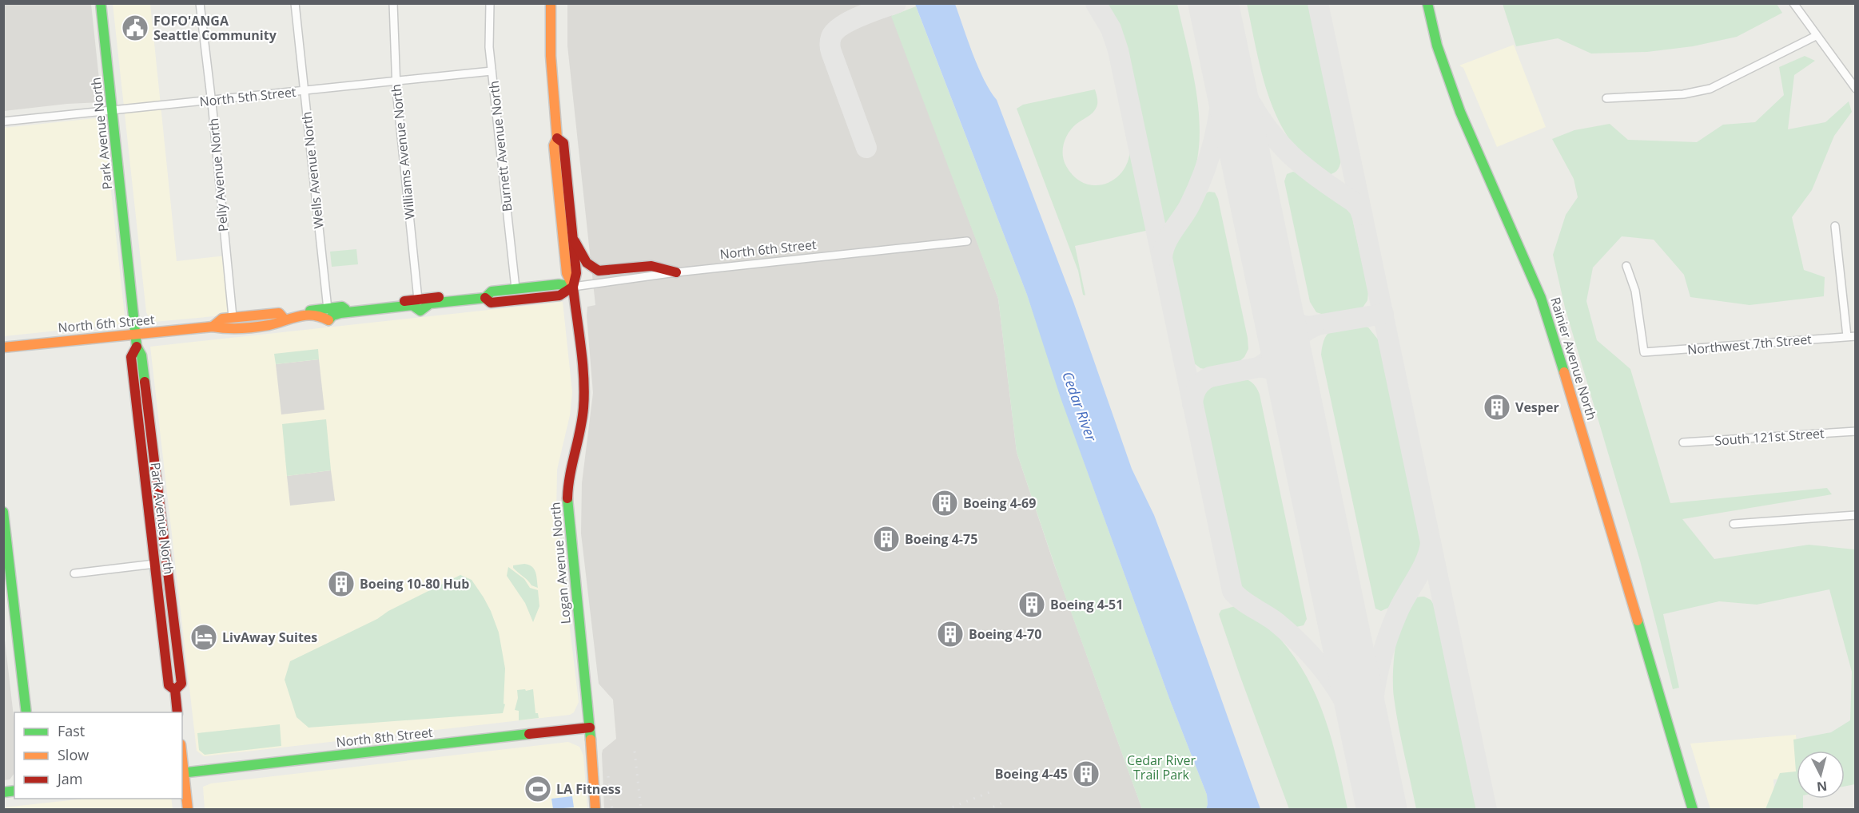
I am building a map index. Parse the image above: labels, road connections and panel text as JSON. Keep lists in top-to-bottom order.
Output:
{
  "streets": {
    "street": [
      "North 5th Street",
      "Park Avenue North",
      "Burnett Avenue North",
      "Williams Avenue North",
      "Wells Avenue North",
      "Pelly Avenue North",
      "North 6th Street",
      "Northwest 7th Street",
      "Rainier Avenue North",
      "South 121st Street",
      "Logan Avenue North",
      "North 8th Street"
    ]
  },
  "crossings": [
    ["North 5th Street", "Park Avenue North"],
    ["North 5th Street", "Burnett Avenue North"],
    ["North 5th Street", "Williams Avenue North"],
    ["North 5th Street", "Wells Avenue North"],
    ["North 5th Street", "Pelly Avenue North"],
    ["Park Avenue North", "North 6th Street"],
    ["Burnett Avenue North", "North 6th Street"],
    ["Williams Avenue North", "North 6th Street"],
    ["Wells Avenue North", "North 6th Street"],
    ["Pelly Avenue North", "North 6th Street"],
    ["North 6th Street", "Logan Avenue North"],
    ["Logan Avenue North", "North 8th Street"]
  ],
  "water": ["Cedar River"],
  "parks": ["Cedar River Trail Park"],
  "places": {
    "public building": ["FOFO'ANGA Seattle Community"],
    "building": [
      "Vesper",
      "Boeing 4-69",
      "Boeing 4-75",
      "Boeing 10-80 Hub",
      "Boeing 4-51",
      "Boeing 4-70",
      "Boeing 4-45"
    ],
    "hotel": ["LivAway Suites"],
    "sports": ["LA Fitness"]
  },
  "legend": ["Fast", "Slow", "Jam"],
  "north": "bottom"
}
